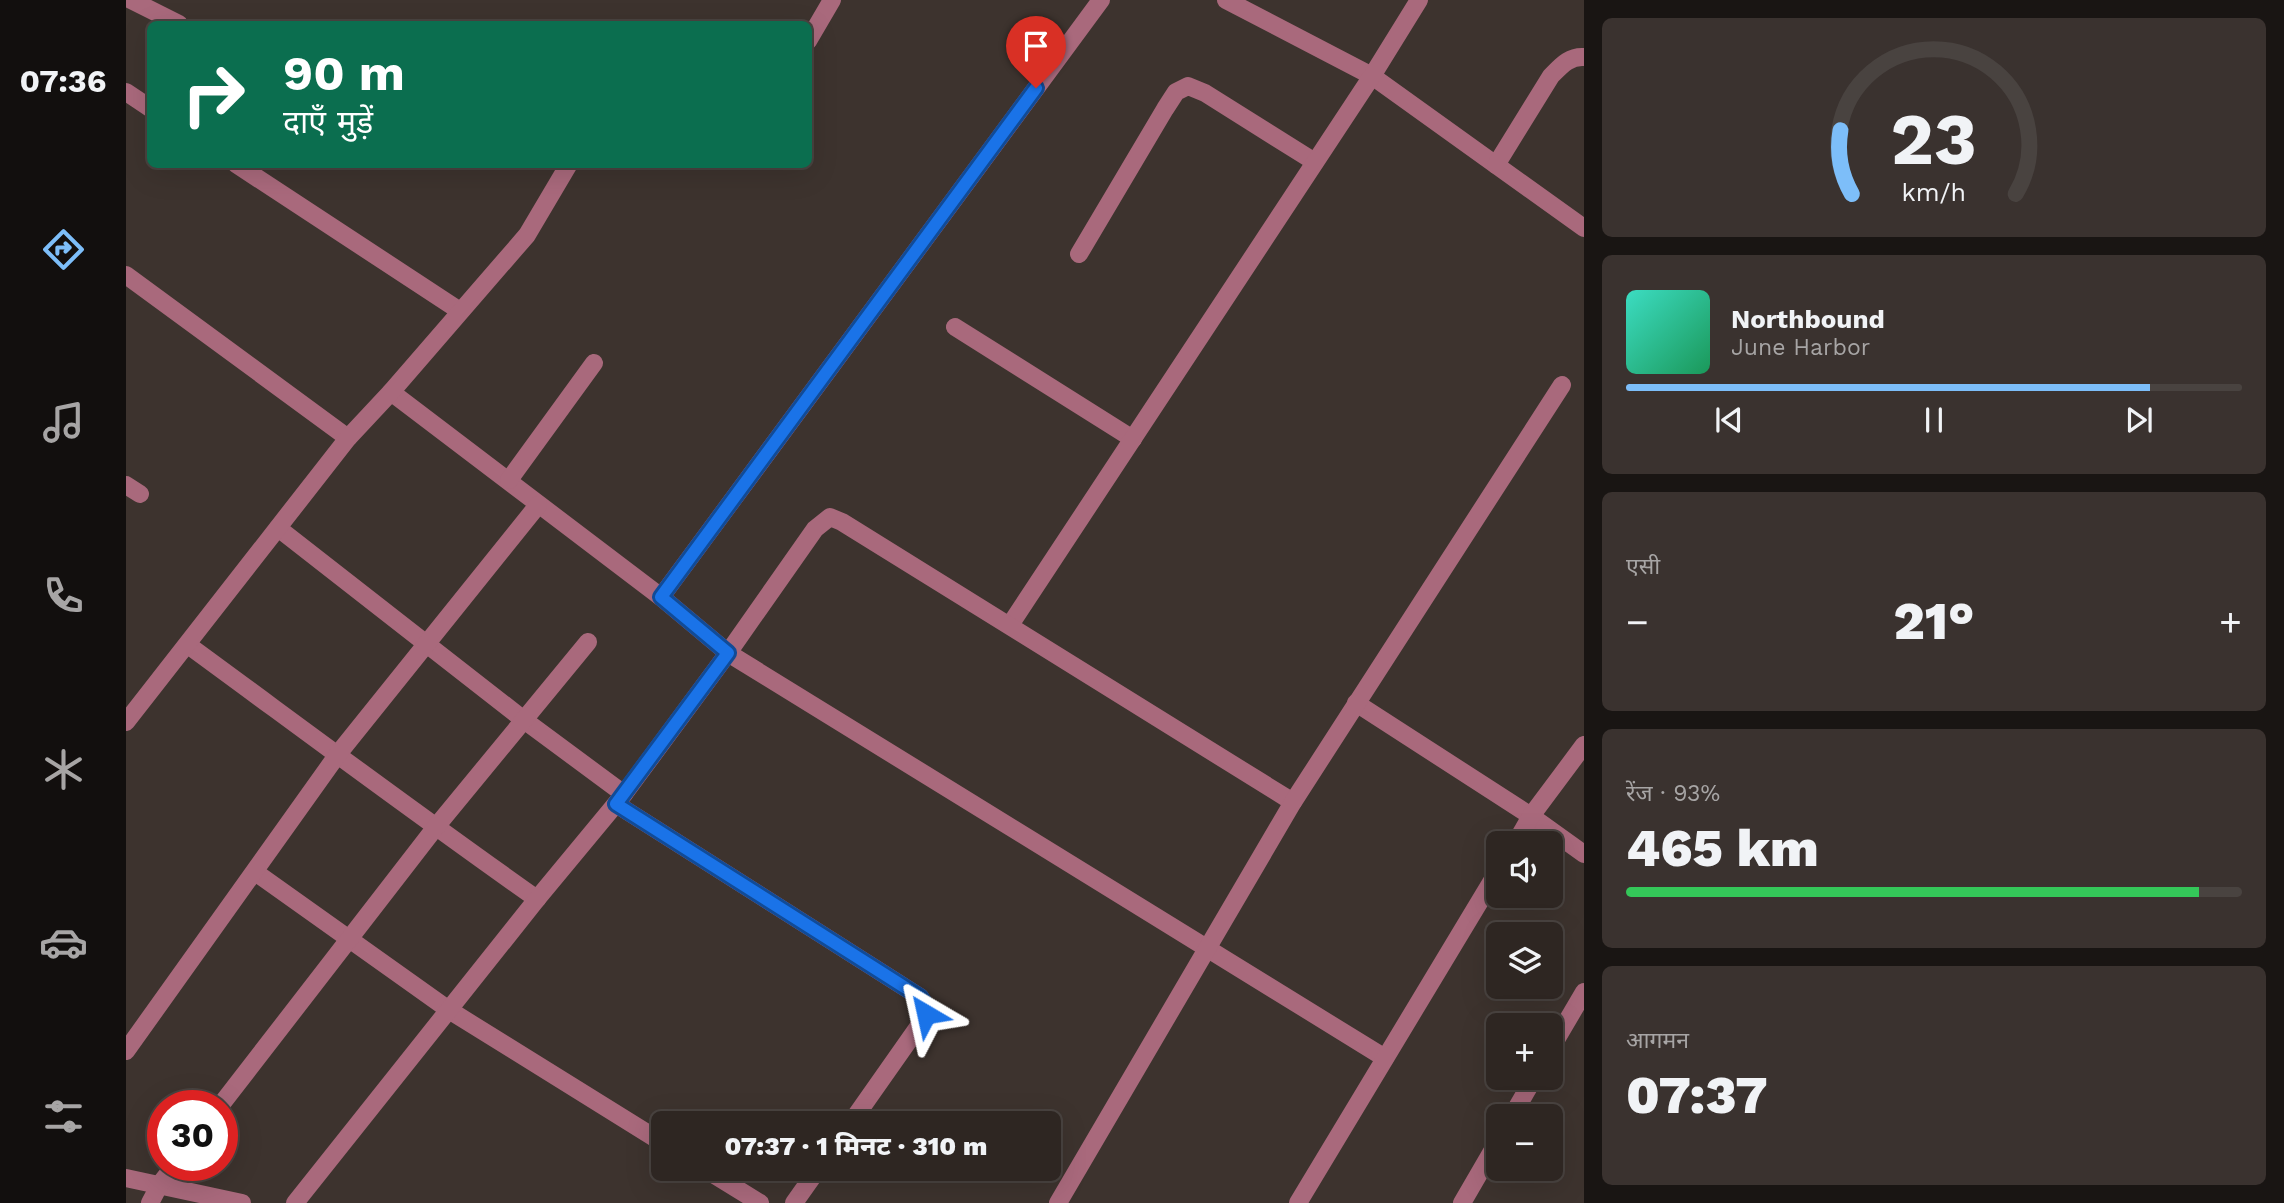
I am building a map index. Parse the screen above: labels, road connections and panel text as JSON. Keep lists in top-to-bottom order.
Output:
{
  "page": {
    "tabs": "07:36",
    "turn": ["90 m", "दाएँ मुड़ें"],
    "song": ["Northbound", "June Harbor"],
    "tile": [
      "एसी",
      ["रेंज · 93%", "465 km"],
      ["आगमन", "07:37"]
    ],
    "heat": ["−", "21°", "+"],
    "map_buttons": ["+", "−"],
    "limit": "30",
    "trip": "07:37 · 1 मिनट · 310 m",
    "gauge": ["23", "km/h"]
  }
}
